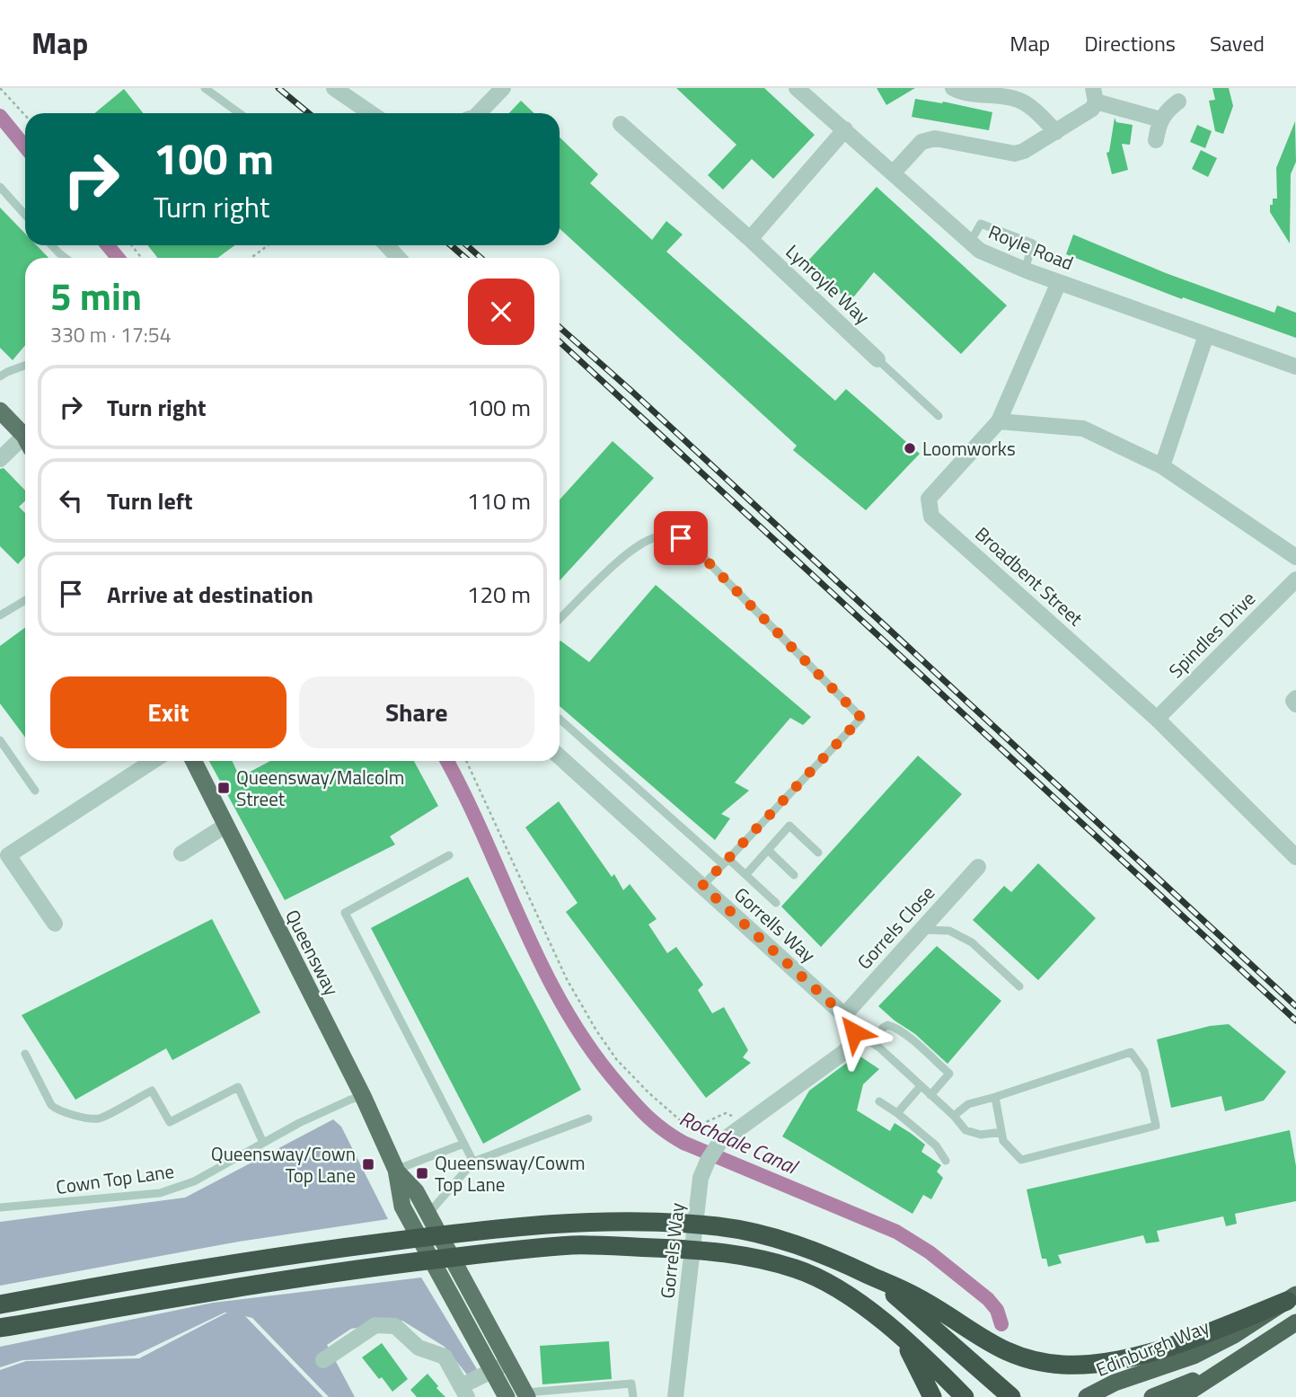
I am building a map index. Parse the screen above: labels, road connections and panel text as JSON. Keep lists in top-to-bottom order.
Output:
{
  "streets": {
    "highway": ["Edinburgh Way"],
    "main road": ["Queensway"],
    "street": [
      "Royle Road",
      "Lynroyle Way",
      "Broadbent Street",
      "Spindles Drive",
      "Gorrells Way",
      "Gorrels Close",
      "Gorrels Way"
    ],
    "lane": ["Cown Top Lane"]
  },
  "crossings": [
    ["Royle Road", "Broadbent Street"],
    ["Broadbent Street", "Spindles Drive"],
    ["Gorrells Way", "Gorrels Close"],
    ["Queensway", "Cown Top Lane"]
  ],
  "water": ["Rochdale Canal"],
  "places": {
    "other": ["Loomworks"],
    "transit": ["Queensway/Malcolm Street", "Queensway/Cown Top Lane", "Queensway/Cowm Top Lane"]
  },
  "page": {
    "header": "Map",
    "nav": ["Map", "Directions", "Saved"],
    "turn": ["100 m", "Turn right"],
    "heading": ["5 min", "330 m · 17:54"],
    "list": [
      {
        "name": "Turn right",
        "value": "100 m"
      },
      {
        "name": "Turn left",
        "value": "110 m"
      },
      {
        "name": "Arrive at destination",
        "value": "120 m"
      }
    ],
    "buttons": ["Exit", "Share"]
  }
}
